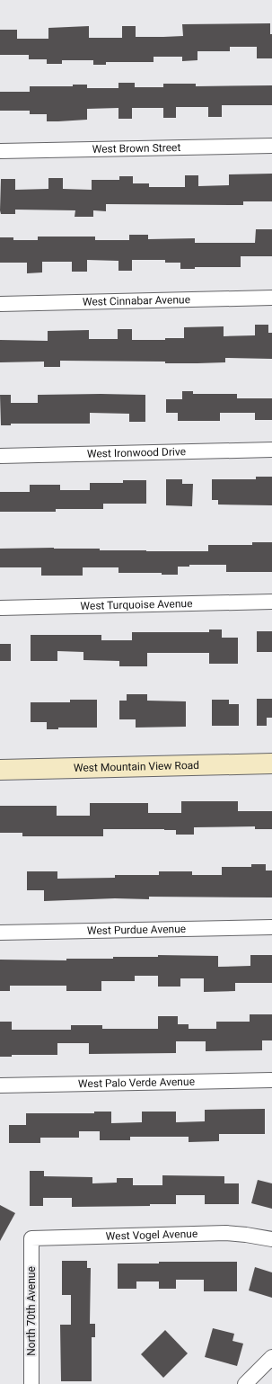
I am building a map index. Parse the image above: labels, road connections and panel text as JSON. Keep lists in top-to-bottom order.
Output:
{
  "streets": {
    "street": [
      "West Brown Street",
      "West Cinnabar Avenue",
      "West Ironwood Drive",
      "West Turquoise Avenue",
      "West Mountain View Road",
      "West Purdue Avenue",
      "West Palo Verde Avenue",
      "West Vogel Avenue",
      "North 70th Avenue"
    ]
  },
  "crossings": [
    ["West Vogel Avenue", "North 70th Avenue"]
  ]
}
